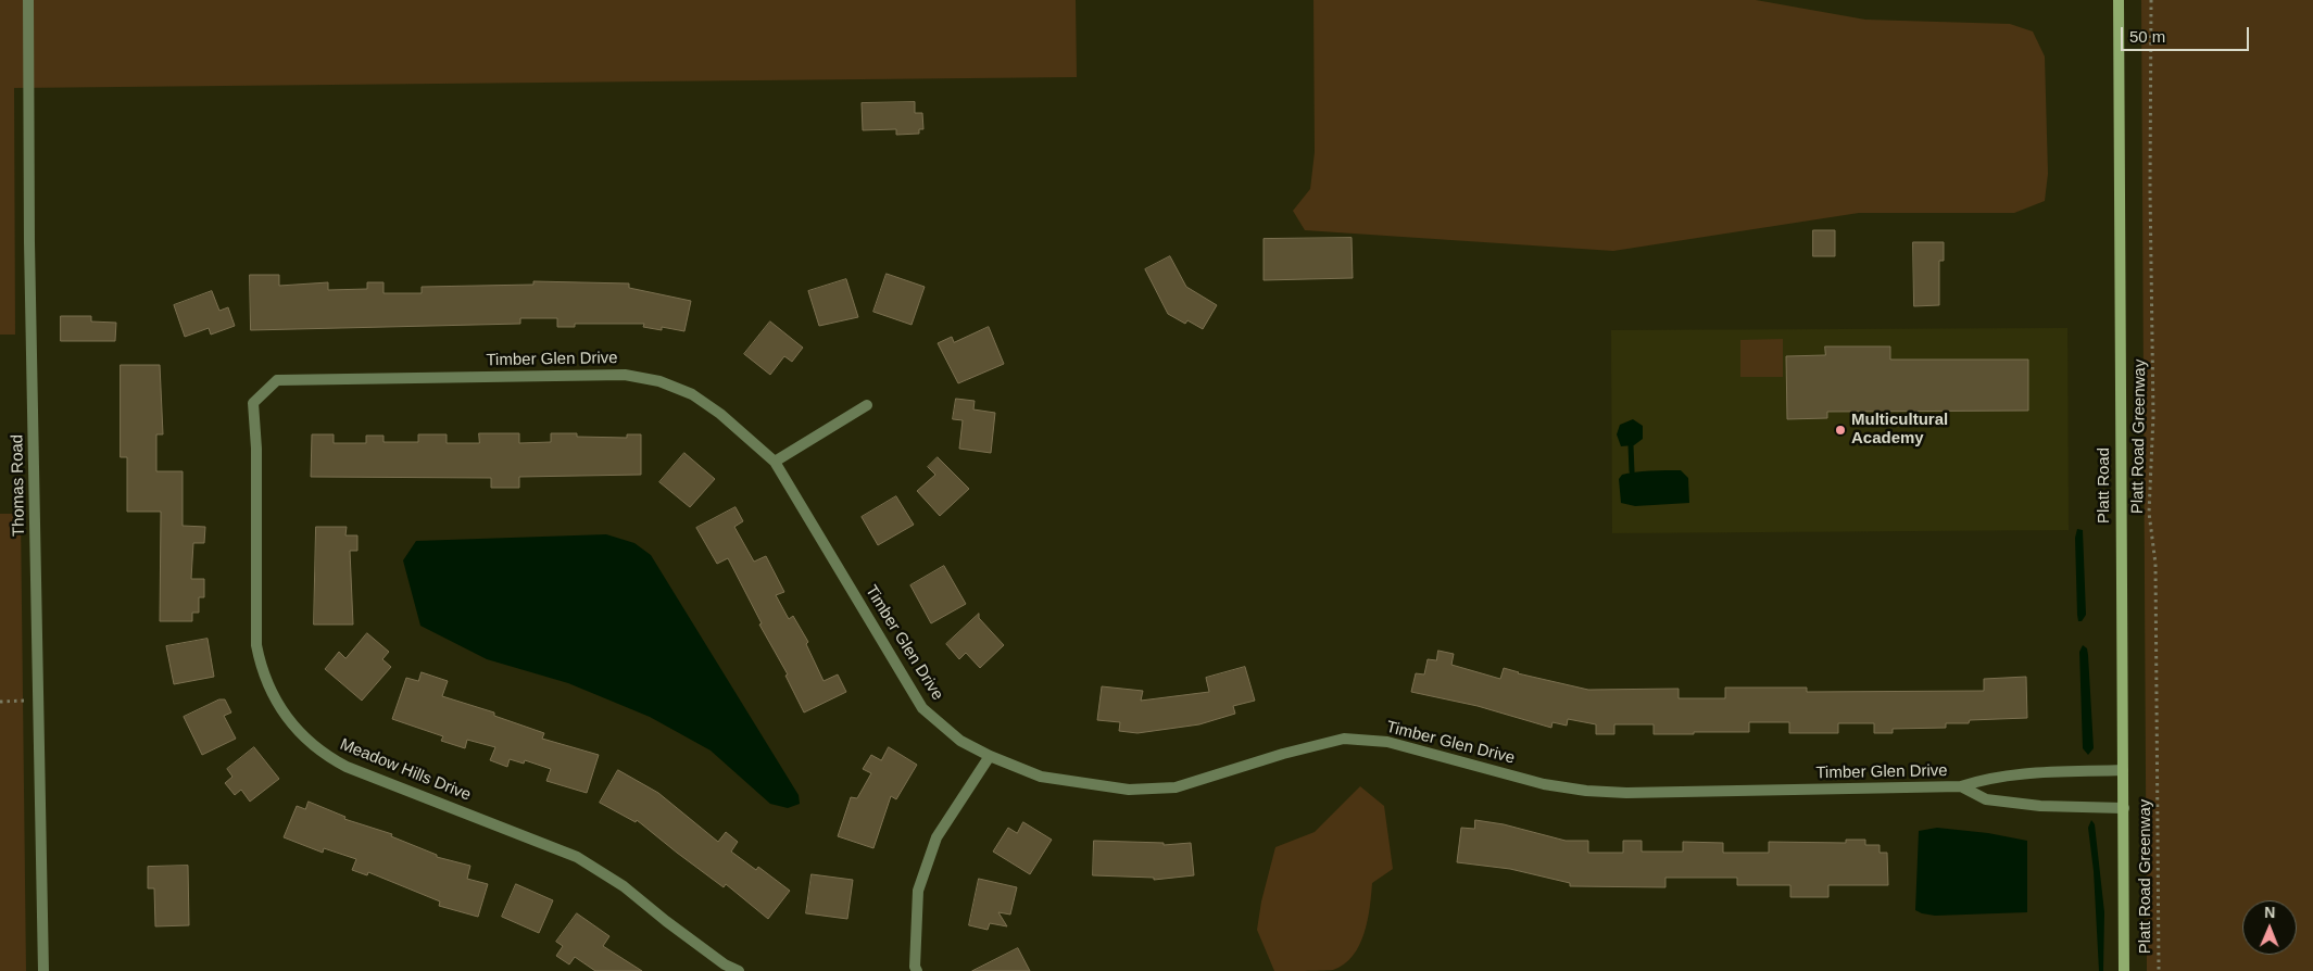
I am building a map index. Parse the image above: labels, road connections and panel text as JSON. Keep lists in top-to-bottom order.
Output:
{
  "streets": {
    "main road": ["Platt Road"],
    "street": ["Timber Glen Drive", "Thomas Road", "Meadow Hills Drive"],
    "path": ["Platt Road Greenway"]
  },
  "crossings": [
    ["Timber Glen Drive", "Platt Road"],
    ["Timber Glen Drive", "Meadow Hills Drive"]
  ],
  "places": ["Multicultural Academy"],
  "scale_bar": "50 m",
  "north": "top"
}
